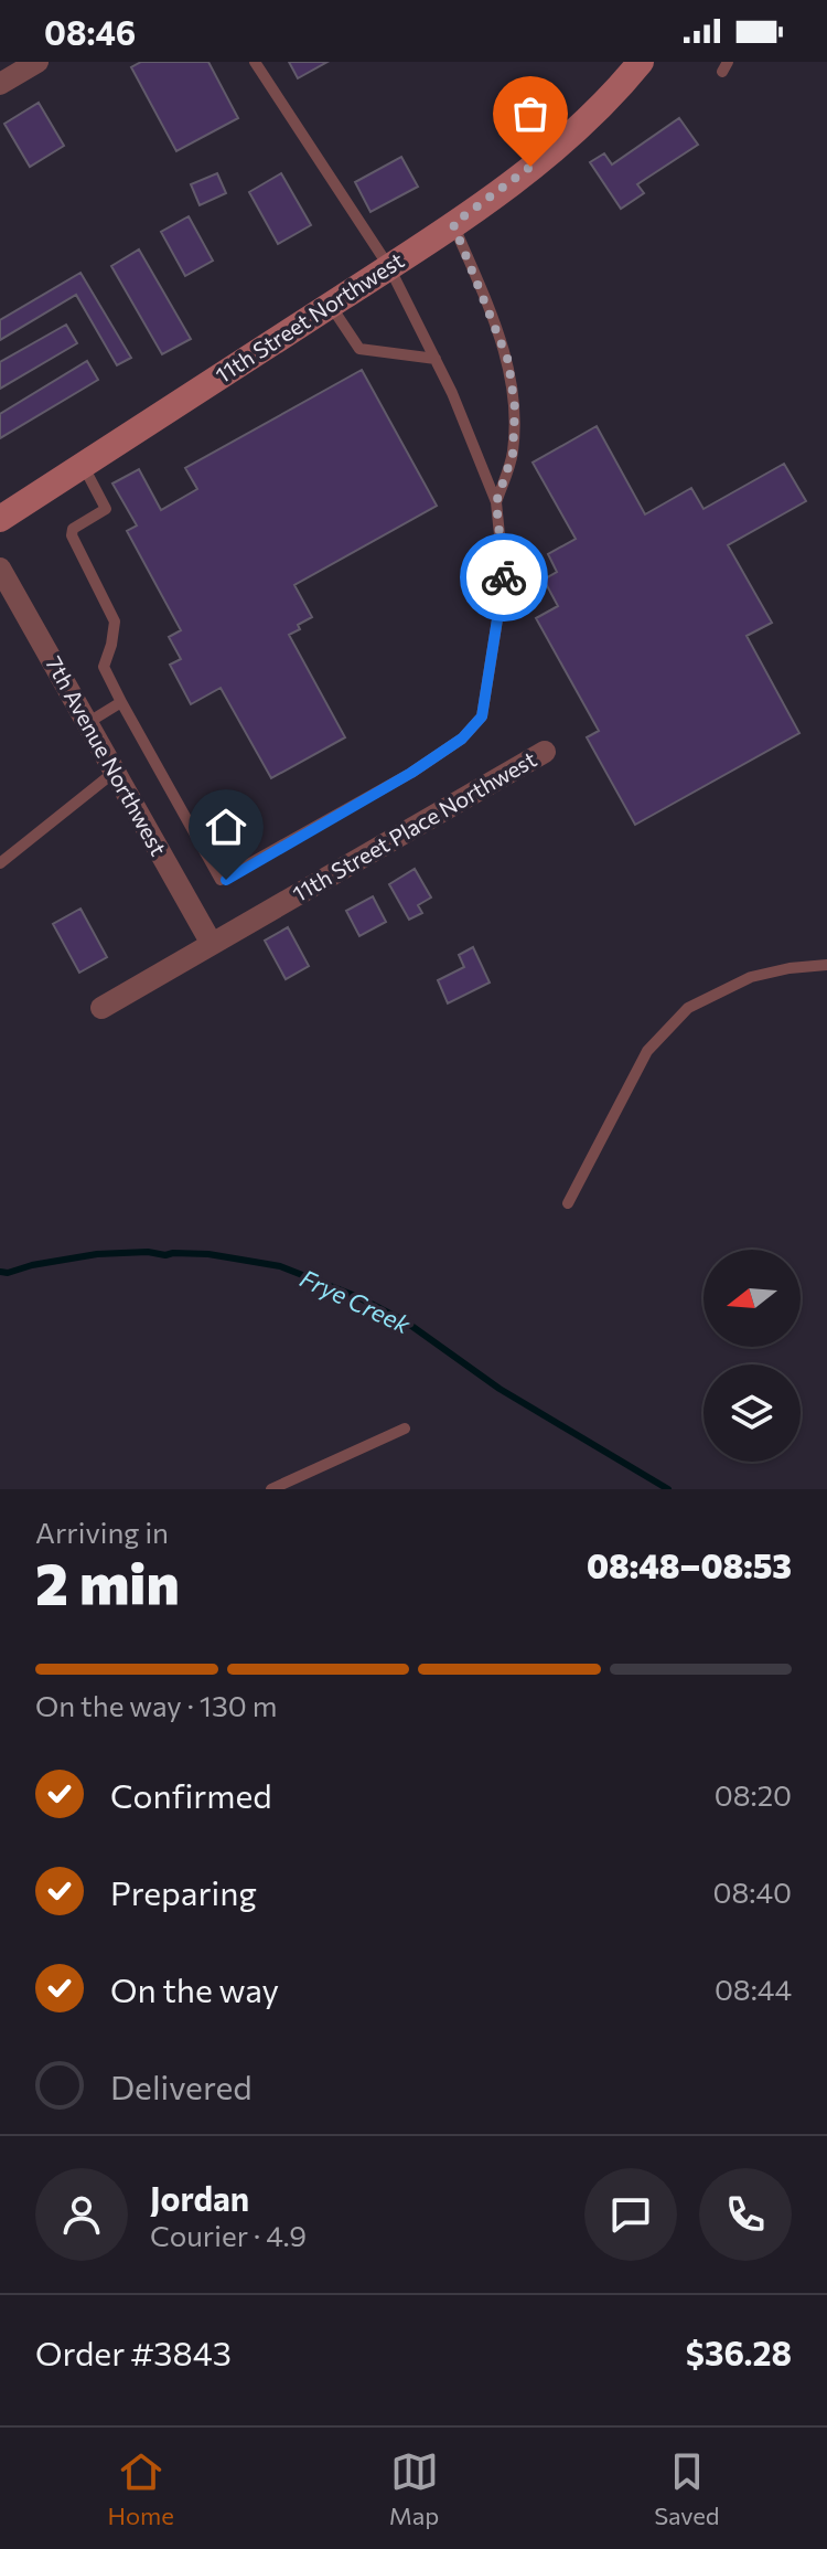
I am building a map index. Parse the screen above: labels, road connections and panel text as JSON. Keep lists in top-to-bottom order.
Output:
{
  "streets": {
    "main road": ["11th Street Northwest"],
    "street": ["7th Avenue Northwest", "11th Street Place Northwest"]
  },
  "crossings": [
    ["7th Avenue Northwest", "11th Street Place Northwest"]
  ],
  "water": ["Frye Creek"],
  "north": "left",
  "page": {
    "status": "08:46",
    "heading": ["2 min", "Arriving in", "08:48–08:53"],
    "panel": [
      "Jordan",
      "Courier · 4.9",
      "Order #3843",
      "$36.28"
    ],
    "bar": "On the way · 130 m",
    "list": [
      ["Confirmed", "08:20"],
      ["Preparing", "08:40"],
      ["On the way", "08:44"],
      "Delivered"
    ],
    "tabs": ["Home", "Map", "Saved"]
  }
}
